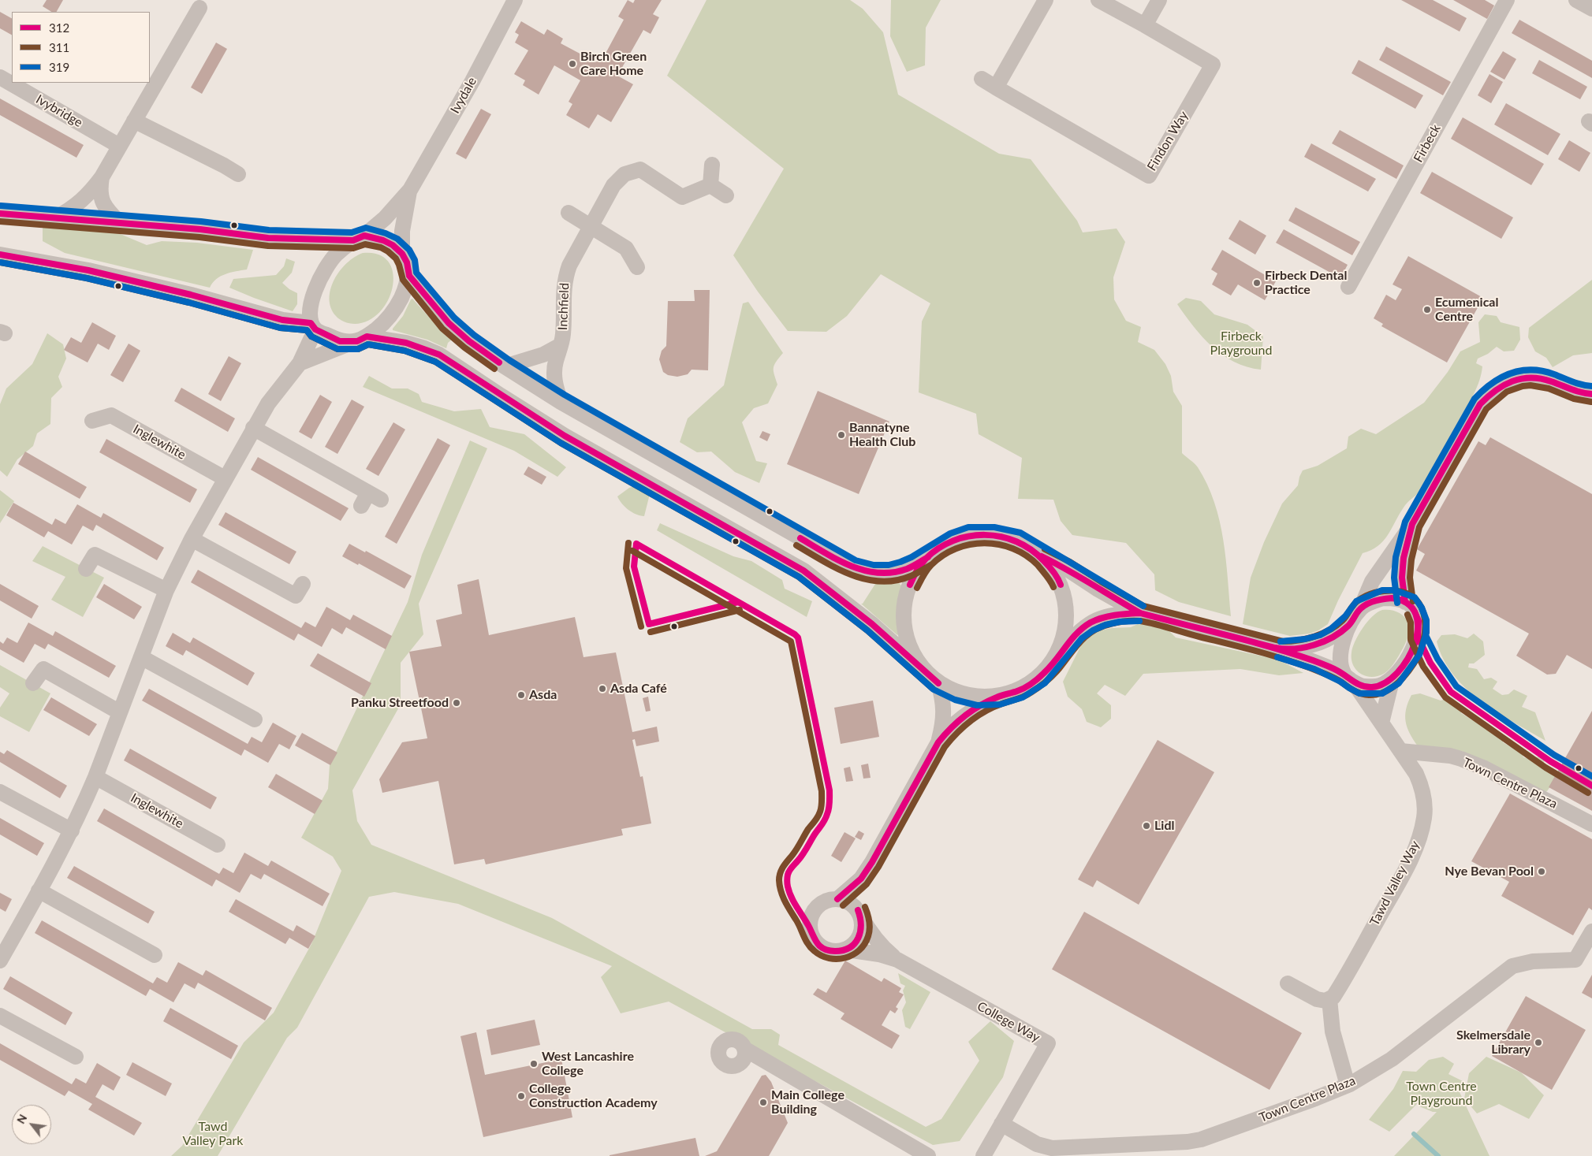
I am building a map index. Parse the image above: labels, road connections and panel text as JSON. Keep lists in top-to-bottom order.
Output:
{
  "streets": {
    "street": [
      "Ivydale",
      "Ivybridge",
      "Findon Way",
      "Firbeck",
      "Inchfield",
      "Inglewhite",
      "Town Centre Plaza",
      "Tawd Valley Way",
      "College Way"
    ]
  },
  "crossings": [
    ["Town Centre Plaza", "Tawd Valley Way"],
    ["Town Centre Plaza", "College Way"]
  ],
  "parks": ["Firbeck Playground", "Town Centre Playground", "Tawd Valley Park"],
  "places": [
    "Birch Green Care Home",
    "Firbeck Dental Practice",
    "Ecumenical Centre",
    "Bannatyne Health Club",
    "Asda Café",
    "Asda",
    "Panku Streetfood",
    "Lidl",
    "Nye Bevan Pool",
    "Skelmersdale Library",
    "West Lancashire College",
    "College Construction Academy",
    "Main College Building"
  ],
  "lines": ["transit line 319", "transit line 312", "transit line 311"],
  "legend": ["312", "311", "319"],
  "north": "top left"
}
